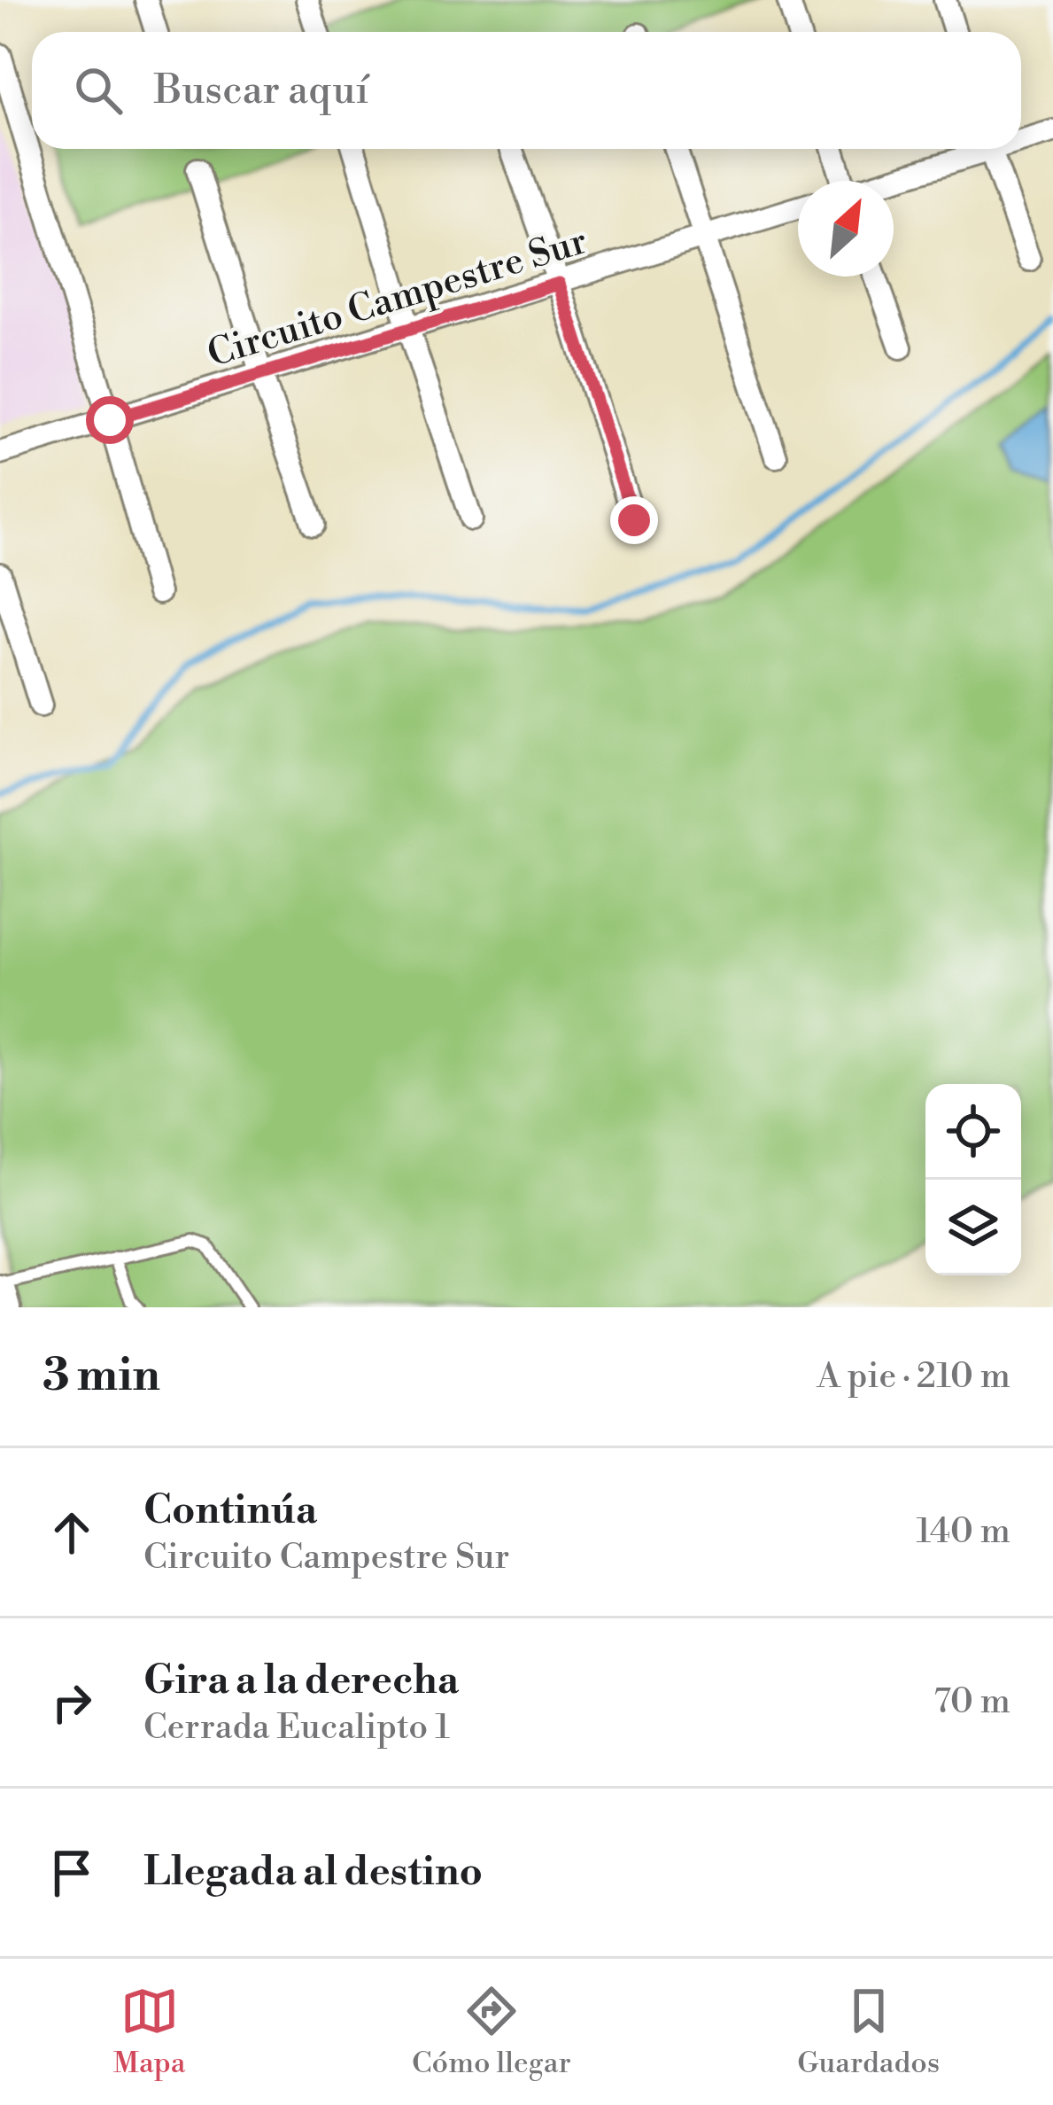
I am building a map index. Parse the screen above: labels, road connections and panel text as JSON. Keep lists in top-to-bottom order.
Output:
{
  "streets": {
    "street": ["Circuito Campestre Sur"]
  },
  "north": "top right",
  "page": {
    "search": "Buscar aquí",
    "heading": ["3 min", "A pie · 210 m"],
    "list": [
      ["Continúa", "Circuito Campestre Sur", "140 m"],
      ["Gira a la derecha", "Cerrada Eucalipto 1", "70 m"],
      "Llegada al destino"
    ],
    "nav": ["Mapa", "Cómo llegar", "Guardados"]
  }
}
